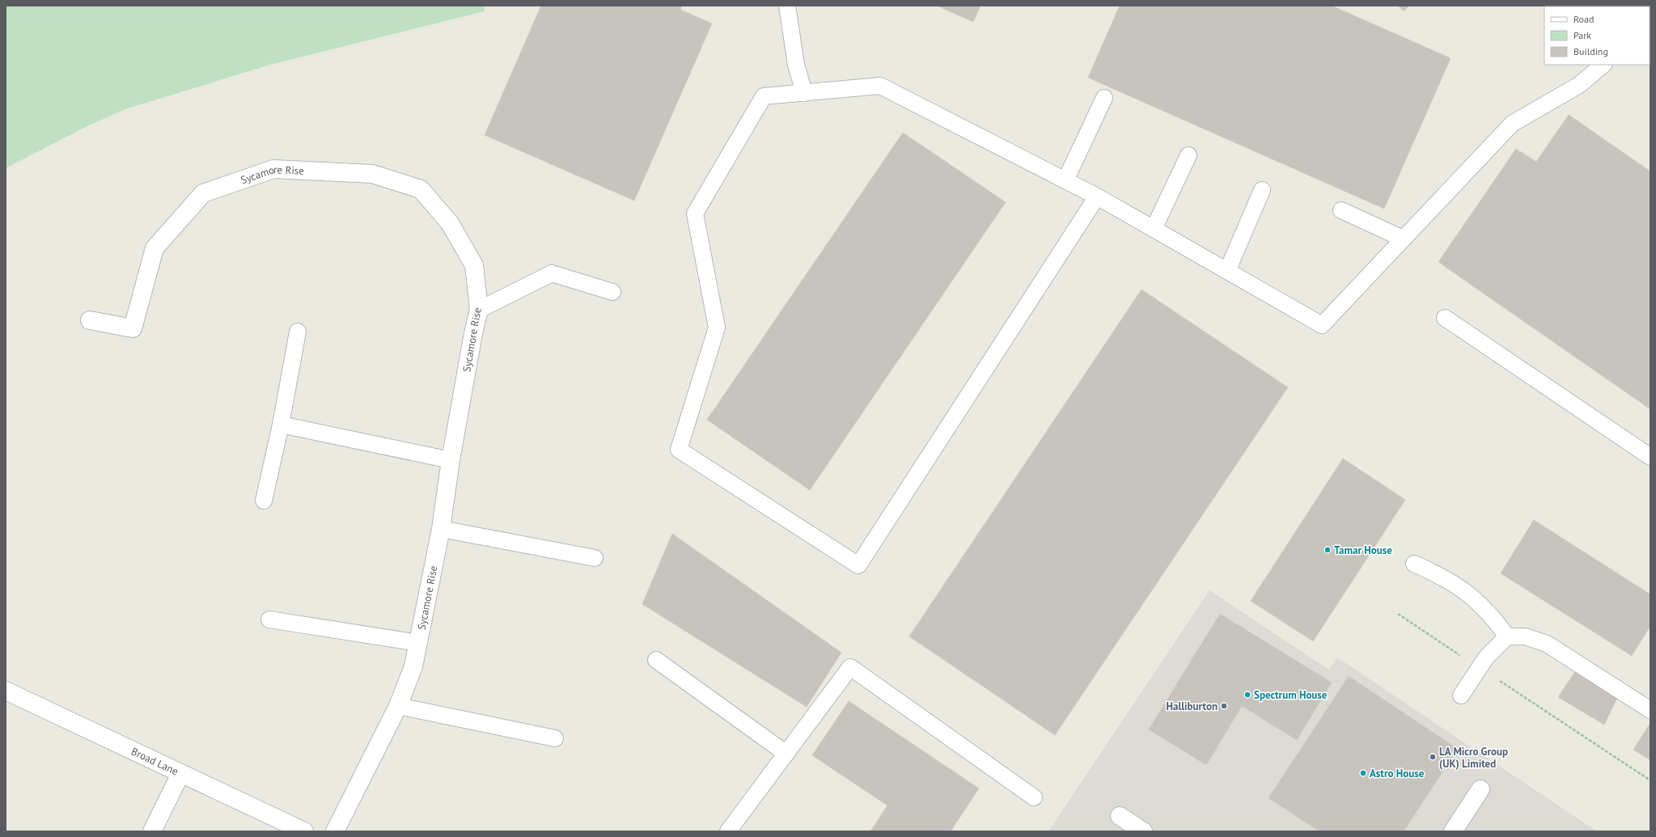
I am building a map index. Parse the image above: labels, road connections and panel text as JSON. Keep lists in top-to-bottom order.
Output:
{
  "streets": {
    "street": ["Sycamore Rise", "Broad Lane"]
  },
  "places": [
    "Tamar House",
    "Spectrum House",
    "Halliburton",
    "LA Micro Group (UK) Limited",
    "Astro House"
  ],
  "legend": ["Road", "Park", "Building"]
}
